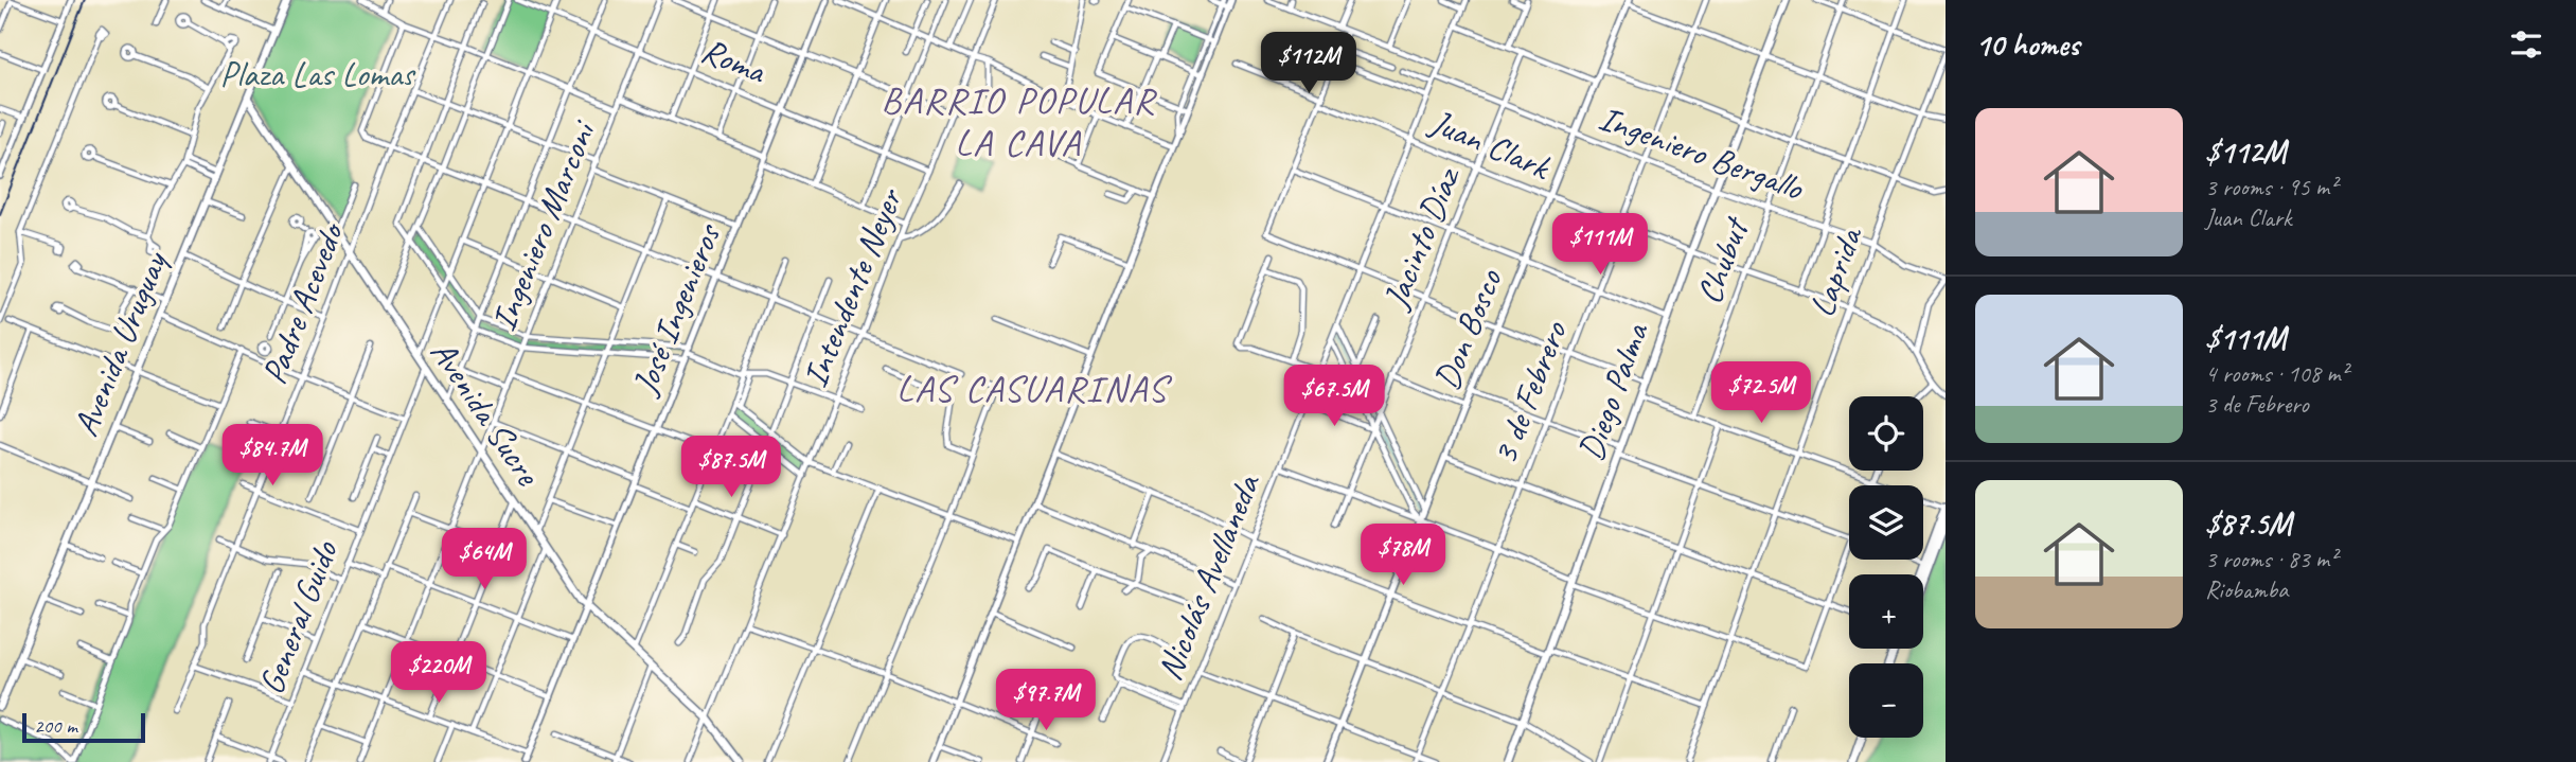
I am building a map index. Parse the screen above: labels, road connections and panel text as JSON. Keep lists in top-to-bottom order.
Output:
{
  "streets": {
    "main road": ["Avenida Uruguay", "Diego Palma", "Avenida Sucre"],
    "street": [
      "Roma",
      "Juan Clark",
      "Ingeniero Bergallo",
      "Ingeniero Marconi",
      "Jacinto Díaz",
      "Chubut",
      "Laprida",
      "Intendente Neyer",
      "Padre Acevedo",
      "José Ingenieros",
      "Don Bosco",
      "3 de Febrero",
      "Nicolás Avellaneda",
      "General Guido"
    ]
  },
  "crossings": [
    ["Roma", "Ingeniero Marconi"],
    ["Roma", "Intendente Neyer"],
    ["Roma", "José Ingenieros"],
    ["Juan Clark", "Jacinto Díaz"],
    ["Juan Clark", "Chubut"],
    ["Juan Clark", "Laprida"],
    ["Juan Clark", "Don Bosco"],
    ["Juan Clark", "Diego Palma"],
    ["Juan Clark", "3 de Febrero"],
    ["Juan Clark", "Nicolás Avellaneda"],
    ["Ingeniero Bergallo", "Jacinto Díaz"],
    ["Ingeniero Bergallo", "Chubut"],
    ["Ingeniero Bergallo", "Laprida"],
    ["Ingeniero Bergallo", "Don Bosco"],
    ["Ingeniero Bergallo", "Diego Palma"],
    ["Ingeniero Bergallo", "3 de Febrero"],
    ["Ingeniero Bergallo", "Nicolás Avellaneda"],
    ["Ingeniero Marconi", "Avenida Sucre"],
    ["Intendente Neyer", "Avenida Sucre"],
    ["Padre Acevedo", "Avenida Sucre"],
    ["José Ingenieros", "Avenida Sucre"],
    ["Avenida Uruguay", "Avenida Sucre"],
    ["Avenida Sucre", "General Guido"]
  ],
  "districts": ["BARRIO POPULAR LA CAVA", "LAS CASUARINAS"],
  "parks": ["Plaza Las Lomas"],
  "scale_bar": "200 m",
  "page": {
    "heading": "10 homes",
    "price": [
      "$112M",
      "$111M",
      "$72.5M",
      "$67.5M",
      "$84.7M",
      "$87.5M",
      "$78M",
      "$64M",
      "$220M",
      "$97.7M"
    ],
    "list": [
      {
        "name": "$112M",
        "note": "3 rooms · 95 m² · Juan Clark"
      },
      {
        "name": "$111M",
        "note": "4 rooms · 108 m² · 3 de Febrero"
      },
      {
        "name": "$87.5M",
        "note": "3 rooms · 83 m² · Riobamba"
      }
    ],
    "map_buttons": ["+", "−"],
    "scale": "200 m"
  }
}
